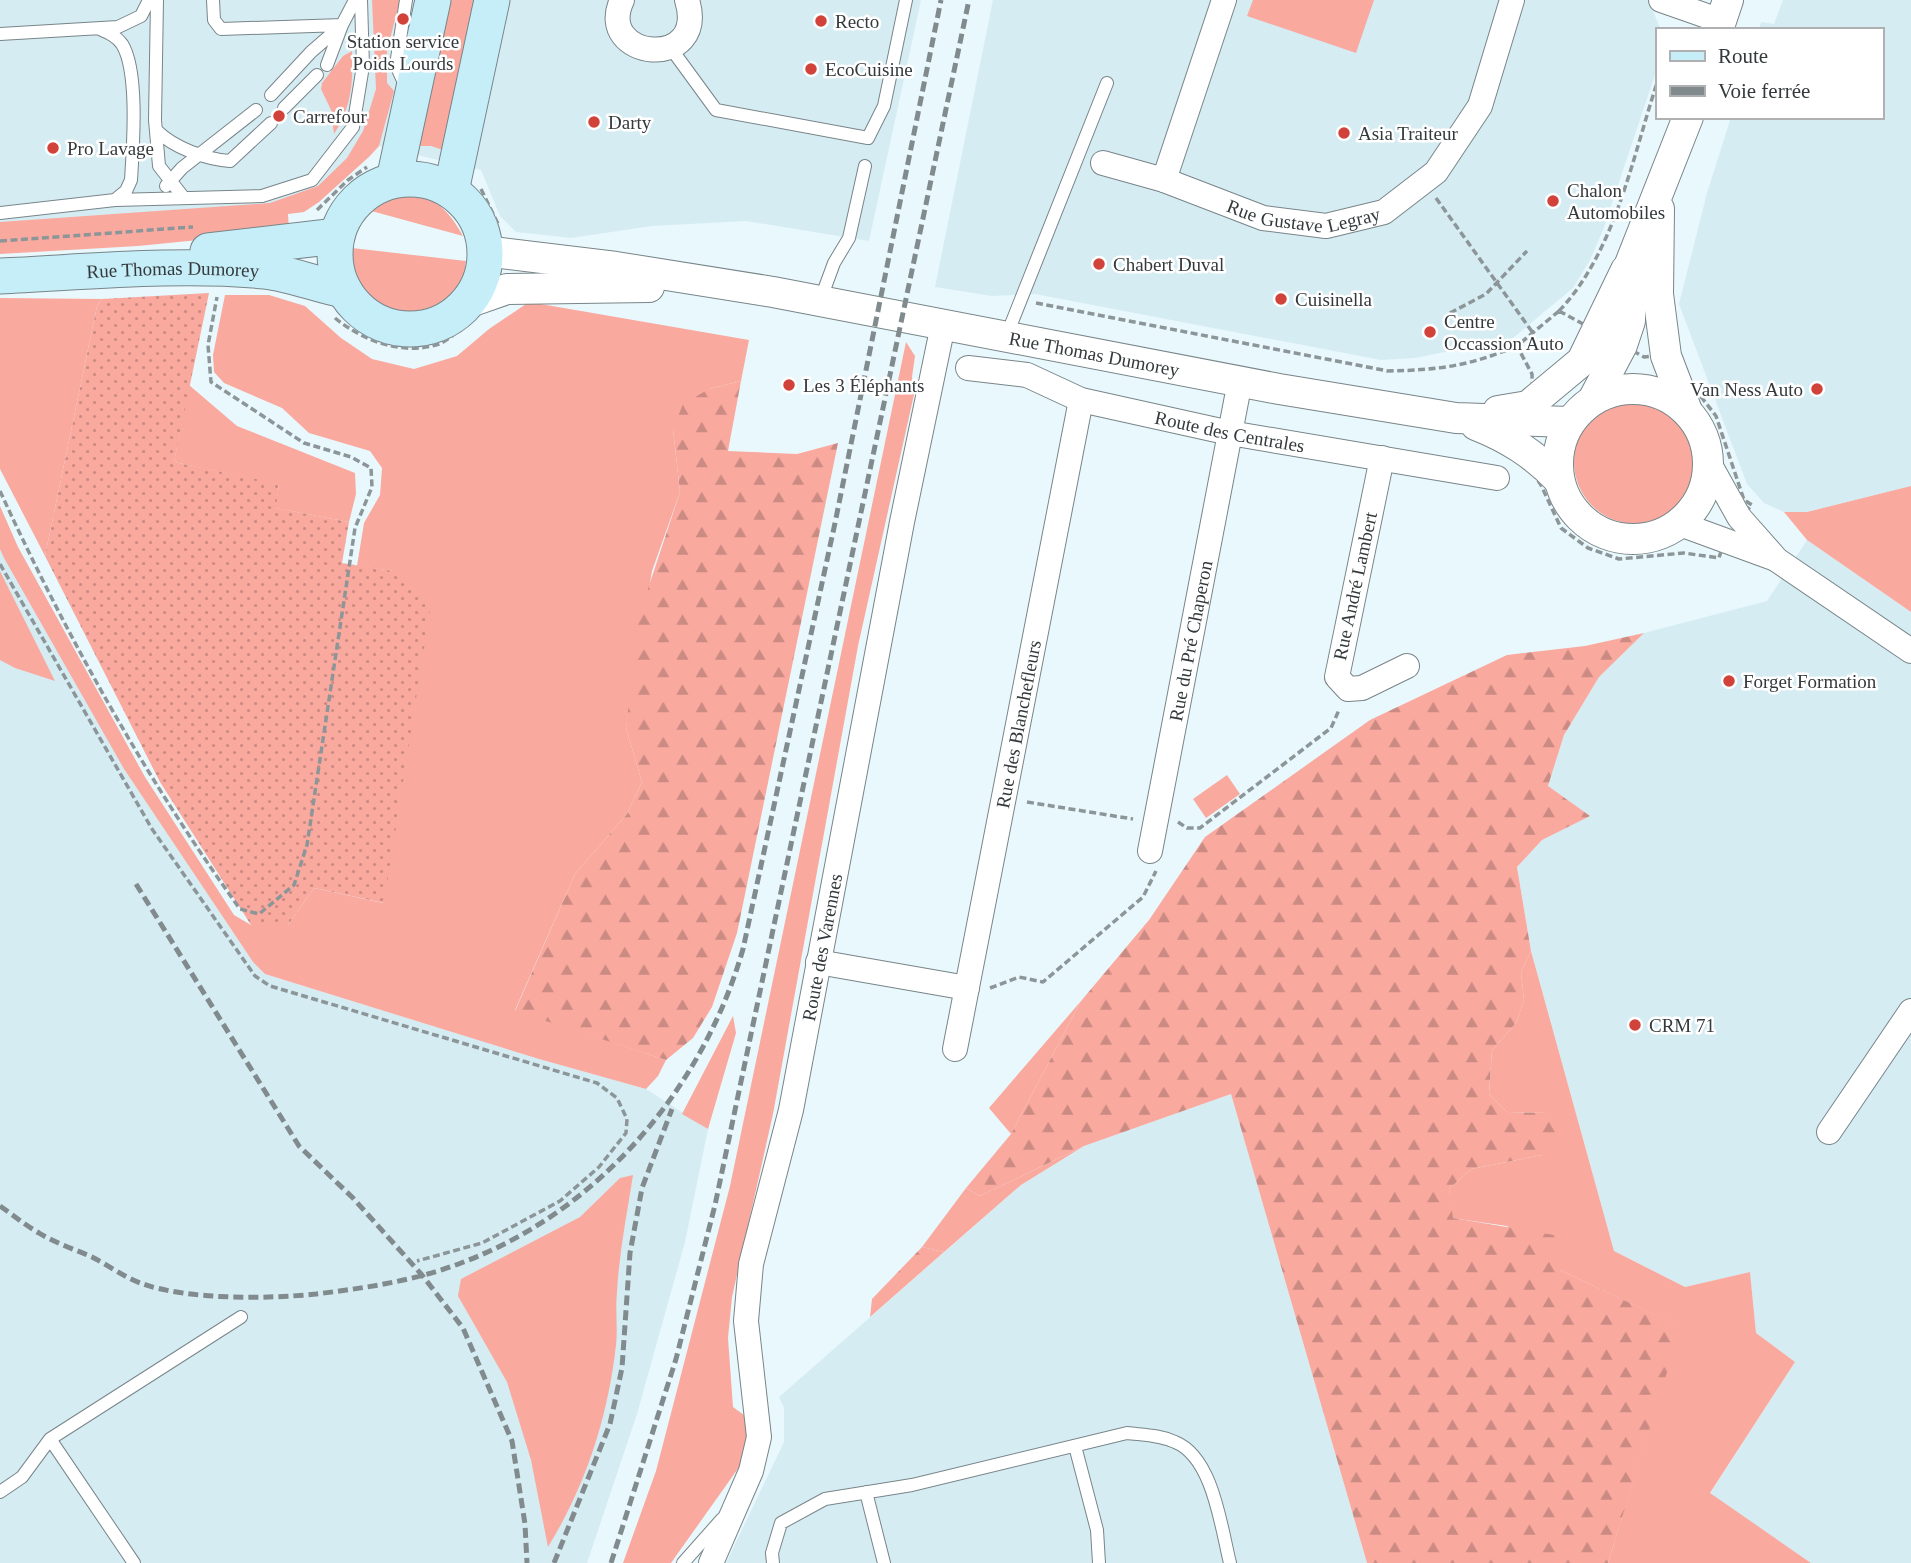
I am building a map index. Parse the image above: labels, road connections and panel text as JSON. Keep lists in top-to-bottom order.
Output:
{
  "streets": {
    "main road": ["Rue Thomas Dumorey"],
    "street": [
      "Rue Gustave Legray",
      "Route des Centrales",
      "Rue André Lambert",
      "Rue du Pré Chaperon",
      "Rue des Blanchefleurs",
      "Route des Varennes"
    ]
  },
  "crossings": [
    ["Rue Thomas Dumorey", "Rue du Pré Chaperon"],
    ["Rue Thomas Dumorey", "Route des Varennes"],
    ["Route des Centrales", "Rue André Lambert"],
    ["Route des Centrales", "Rue du Pré Chaperon"],
    ["Route des Centrales", "Rue des Blanchefleurs"]
  ],
  "places": [
    "Station service Poids Lourds",
    "Recto",
    "EcoCuisine",
    "Carrefour",
    "Darty",
    "Asia Traiteur",
    "Pro Lavage",
    "Chalon Automobiles",
    "Chabert Duval",
    "Cuisinella",
    "Centre Occassion Auto",
    "Les 3 Éléphants",
    "Van Ness Auto",
    "Forget Formation",
    "CRM 71"
  ],
  "legend": ["Route", "Voie ferrée"]
}
